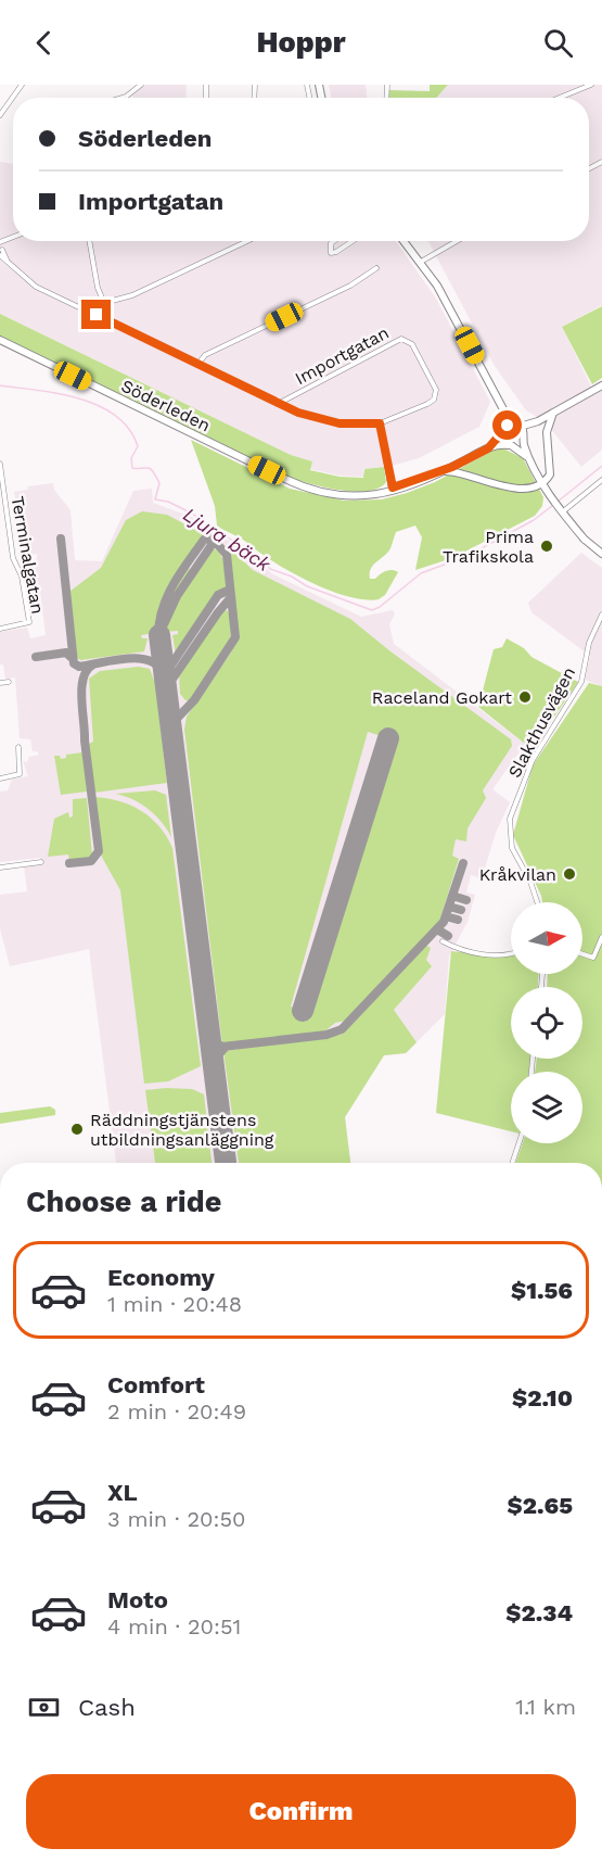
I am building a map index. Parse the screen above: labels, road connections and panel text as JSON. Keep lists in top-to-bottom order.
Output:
{
  "streets": {
    "main road": ["Söderleden"],
    "street": ["Importgatan", "Terminalgatan", "Slakthusvägen"]
  },
  "water": ["Ljura bäck"],
  "places": [
    "Prima Trafikskola",
    "Raceland Gokart",
    "Kråkvilan",
    "Räddningstjänstens utbildningsanläggning"
  ],
  "north": "right",
  "page": {
    "header": "Hoppr",
    "banner": ["Söderleden", "Importgatan"],
    "heading": "Choose a ride",
    "list": [
      {
        "name": "Economy",
        "note": "1 min · 20:48",
        "value": "$1.56"
      },
      {
        "name": "Comfort",
        "note": "2 min · 20:49",
        "value": "$2.10"
      },
      {
        "name": "XL",
        "note": "3 min · 20:50",
        "value": "$2.65"
      },
      {
        "name": "Moto",
        "note": "4 min · 20:51",
        "value": "$2.34"
      }
    ],
    "pay": ["Cash", "1.1 km"],
    "buttons": "Confirm"
  }
}
